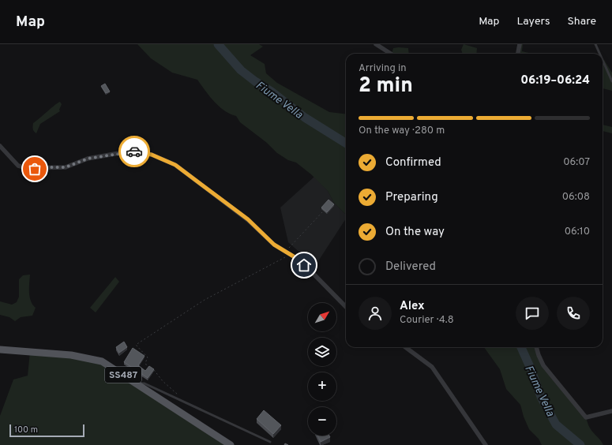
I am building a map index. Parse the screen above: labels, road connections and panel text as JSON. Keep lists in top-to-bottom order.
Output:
{
  "streets": {
    "main road": ["SS487"]
  },
  "water": ["Fiume Vella"],
  "scale_bar": "100 m",
  "north": "top right",
  "page": {
    "header": "Map",
    "nav": ["Map", "Layers", "Share"],
    "heading": ["2 min", "Arriving in", "06:19–06:24"],
    "panel": ["Alex", "Courier · 4.8"],
    "bar": "On the way · 280 m",
    "list": [
      ["Confirmed", "06:07"],
      ["Preparing", "06:08"],
      ["On the way", "06:10"],
      "Delivered"
    ],
    "map_buttons": ["+", "−"],
    "scale": "100 m"
  }
}
